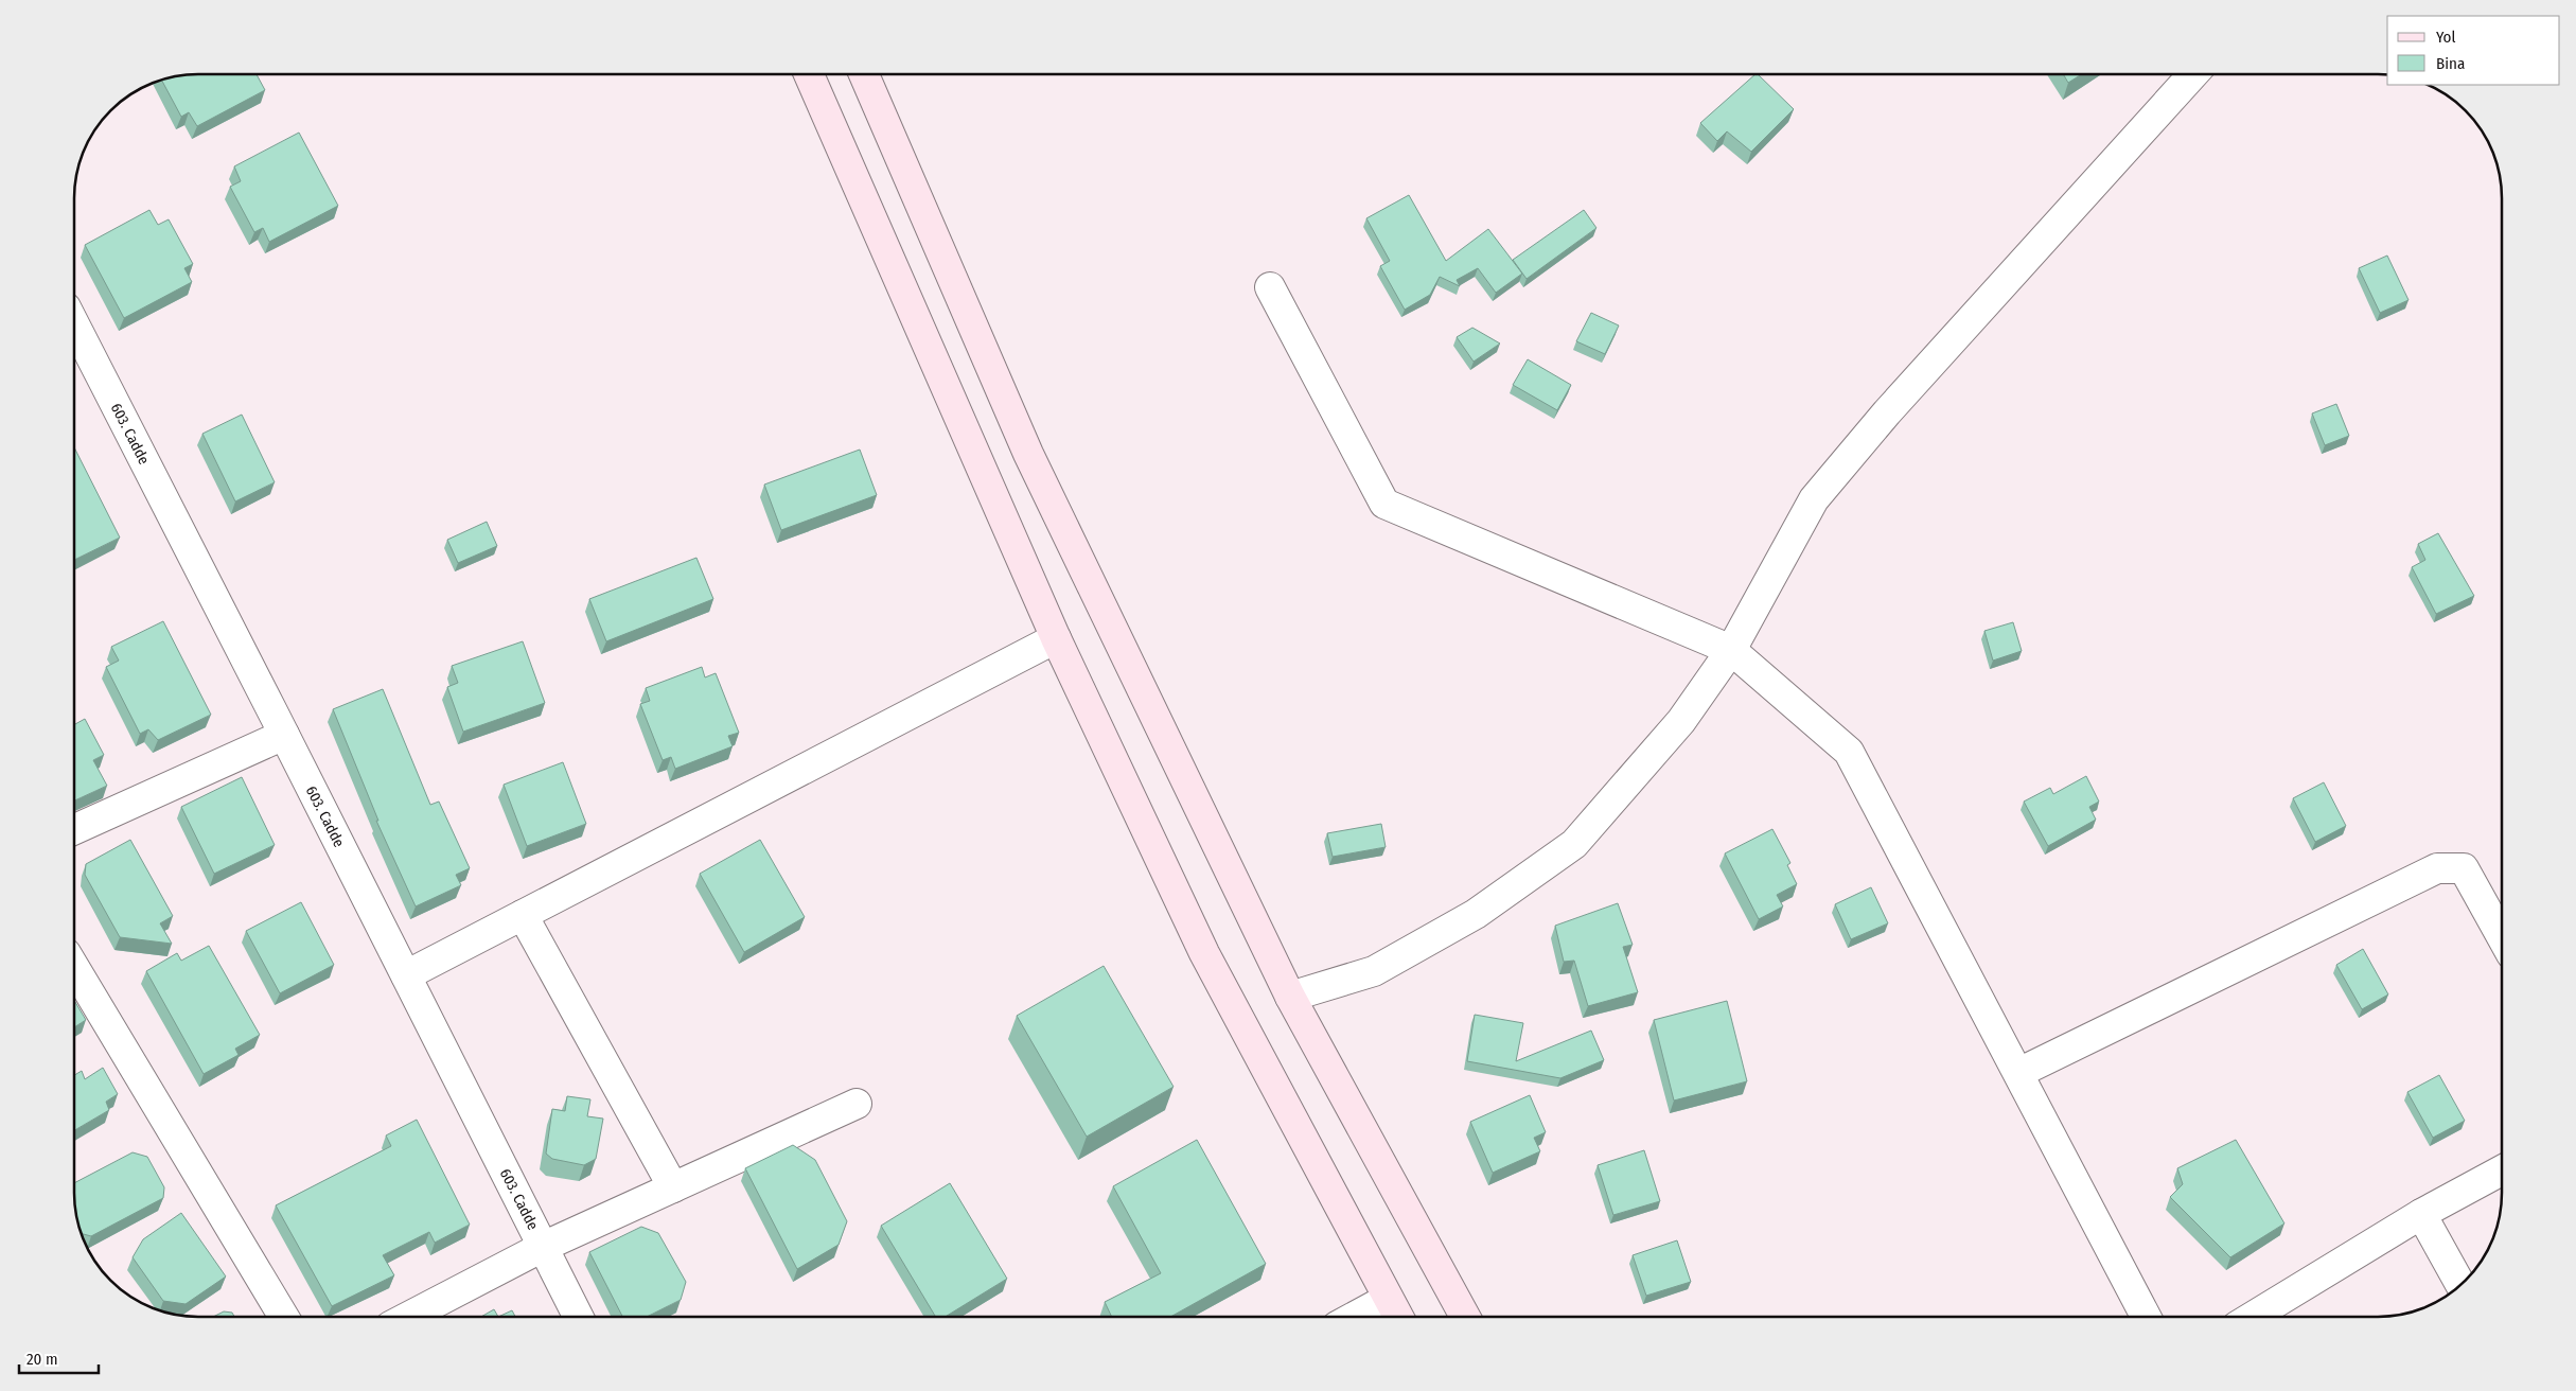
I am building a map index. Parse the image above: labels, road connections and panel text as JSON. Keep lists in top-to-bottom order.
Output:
{
  "streets": {
    "street": ["603. Cadde"]
  },
  "legend": ["Yol", "Bina"],
  "scale_bar": "20 m"
}
